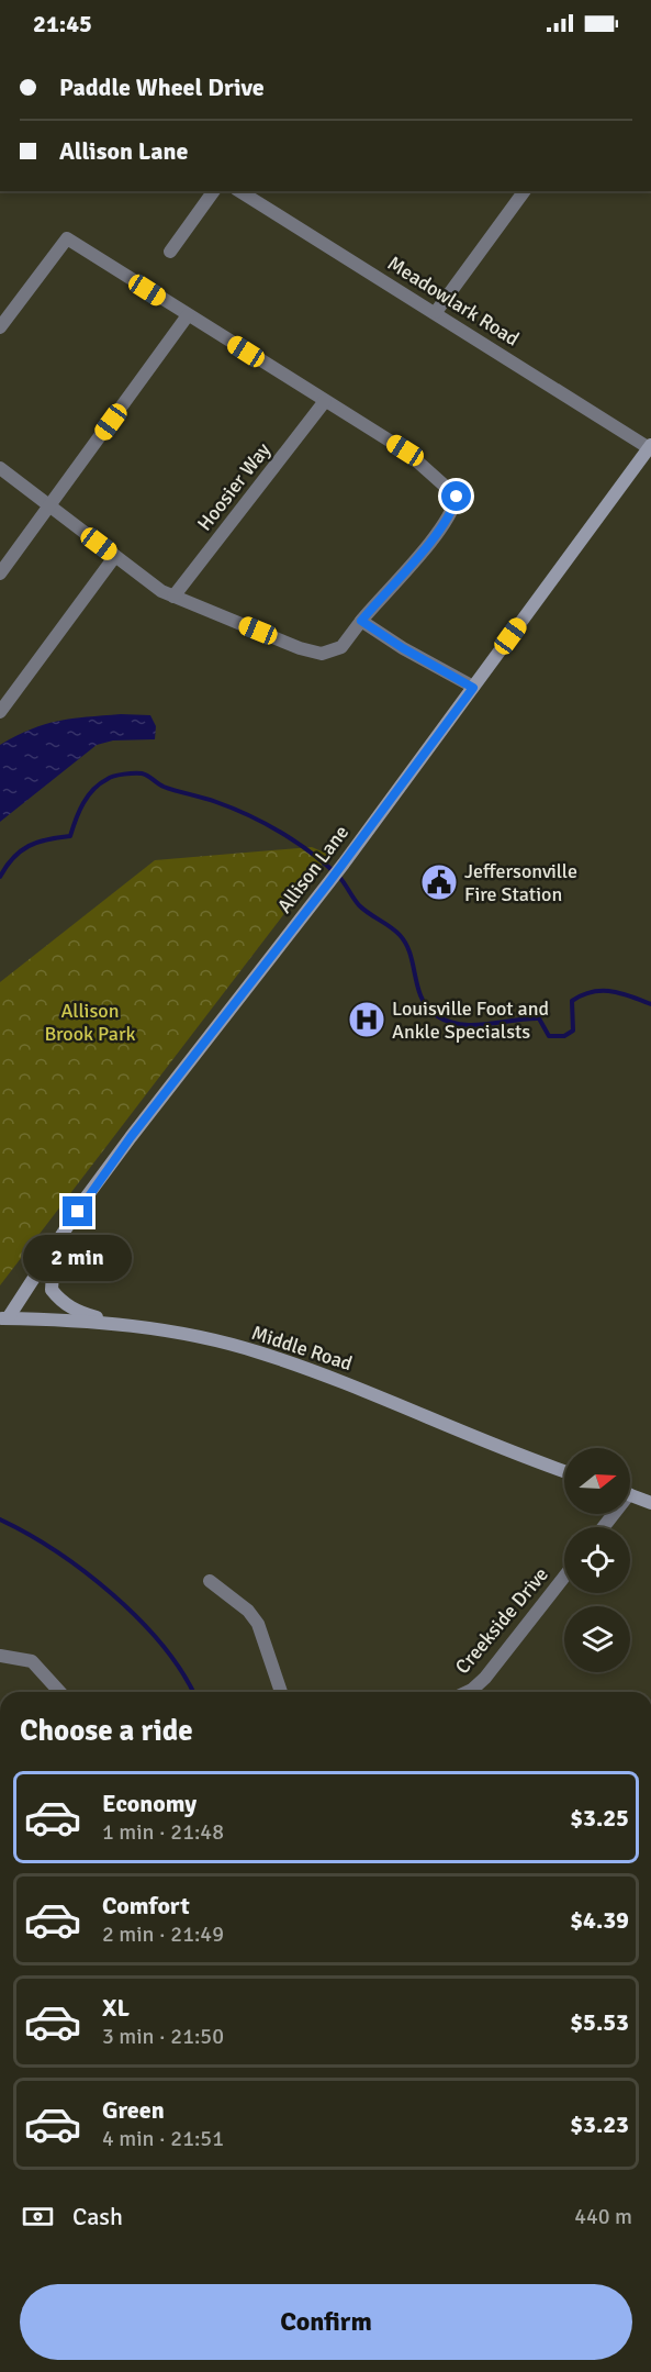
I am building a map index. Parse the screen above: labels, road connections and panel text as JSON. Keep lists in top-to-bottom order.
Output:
{
  "streets": {
    "main road": ["Allison Lane", "Middle Road"],
    "street": ["Meadowlark Road", "Hoosier Way", "Creekside Drive"]
  },
  "crossings": [
    ["Meadowlark Road", "Allison Lane"],
    ["Allison Lane", "Middle Road"]
  ],
  "parks": ["Allison Brook Park"],
  "places": {
    "public building": ["Jeffersonville Fire Station"],
    "hospital": ["Louisville Foot and Ankle Specialsts"]
  },
  "north": "right",
  "page": {
    "status": "21:45",
    "banner": ["Paddle Wheel Drive", "Allison Lane"],
    "bubble": "2 min",
    "heading": "Choose a ride",
    "list": [
      {
        "name": "Economy",
        "note": "1 min · 21:48",
        "value": "$3.25"
      },
      {
        "name": "Comfort",
        "note": "2 min · 21:49",
        "value": "$4.39"
      },
      {
        "name": "XL",
        "note": "3 min · 21:50",
        "value": "$5.53"
      },
      {
        "name": "Green",
        "note": "4 min · 21:51",
        "value": "$3.23"
      }
    ],
    "pay": ["Cash", "440 m"],
    "buttons": "Confirm"
  }
}
